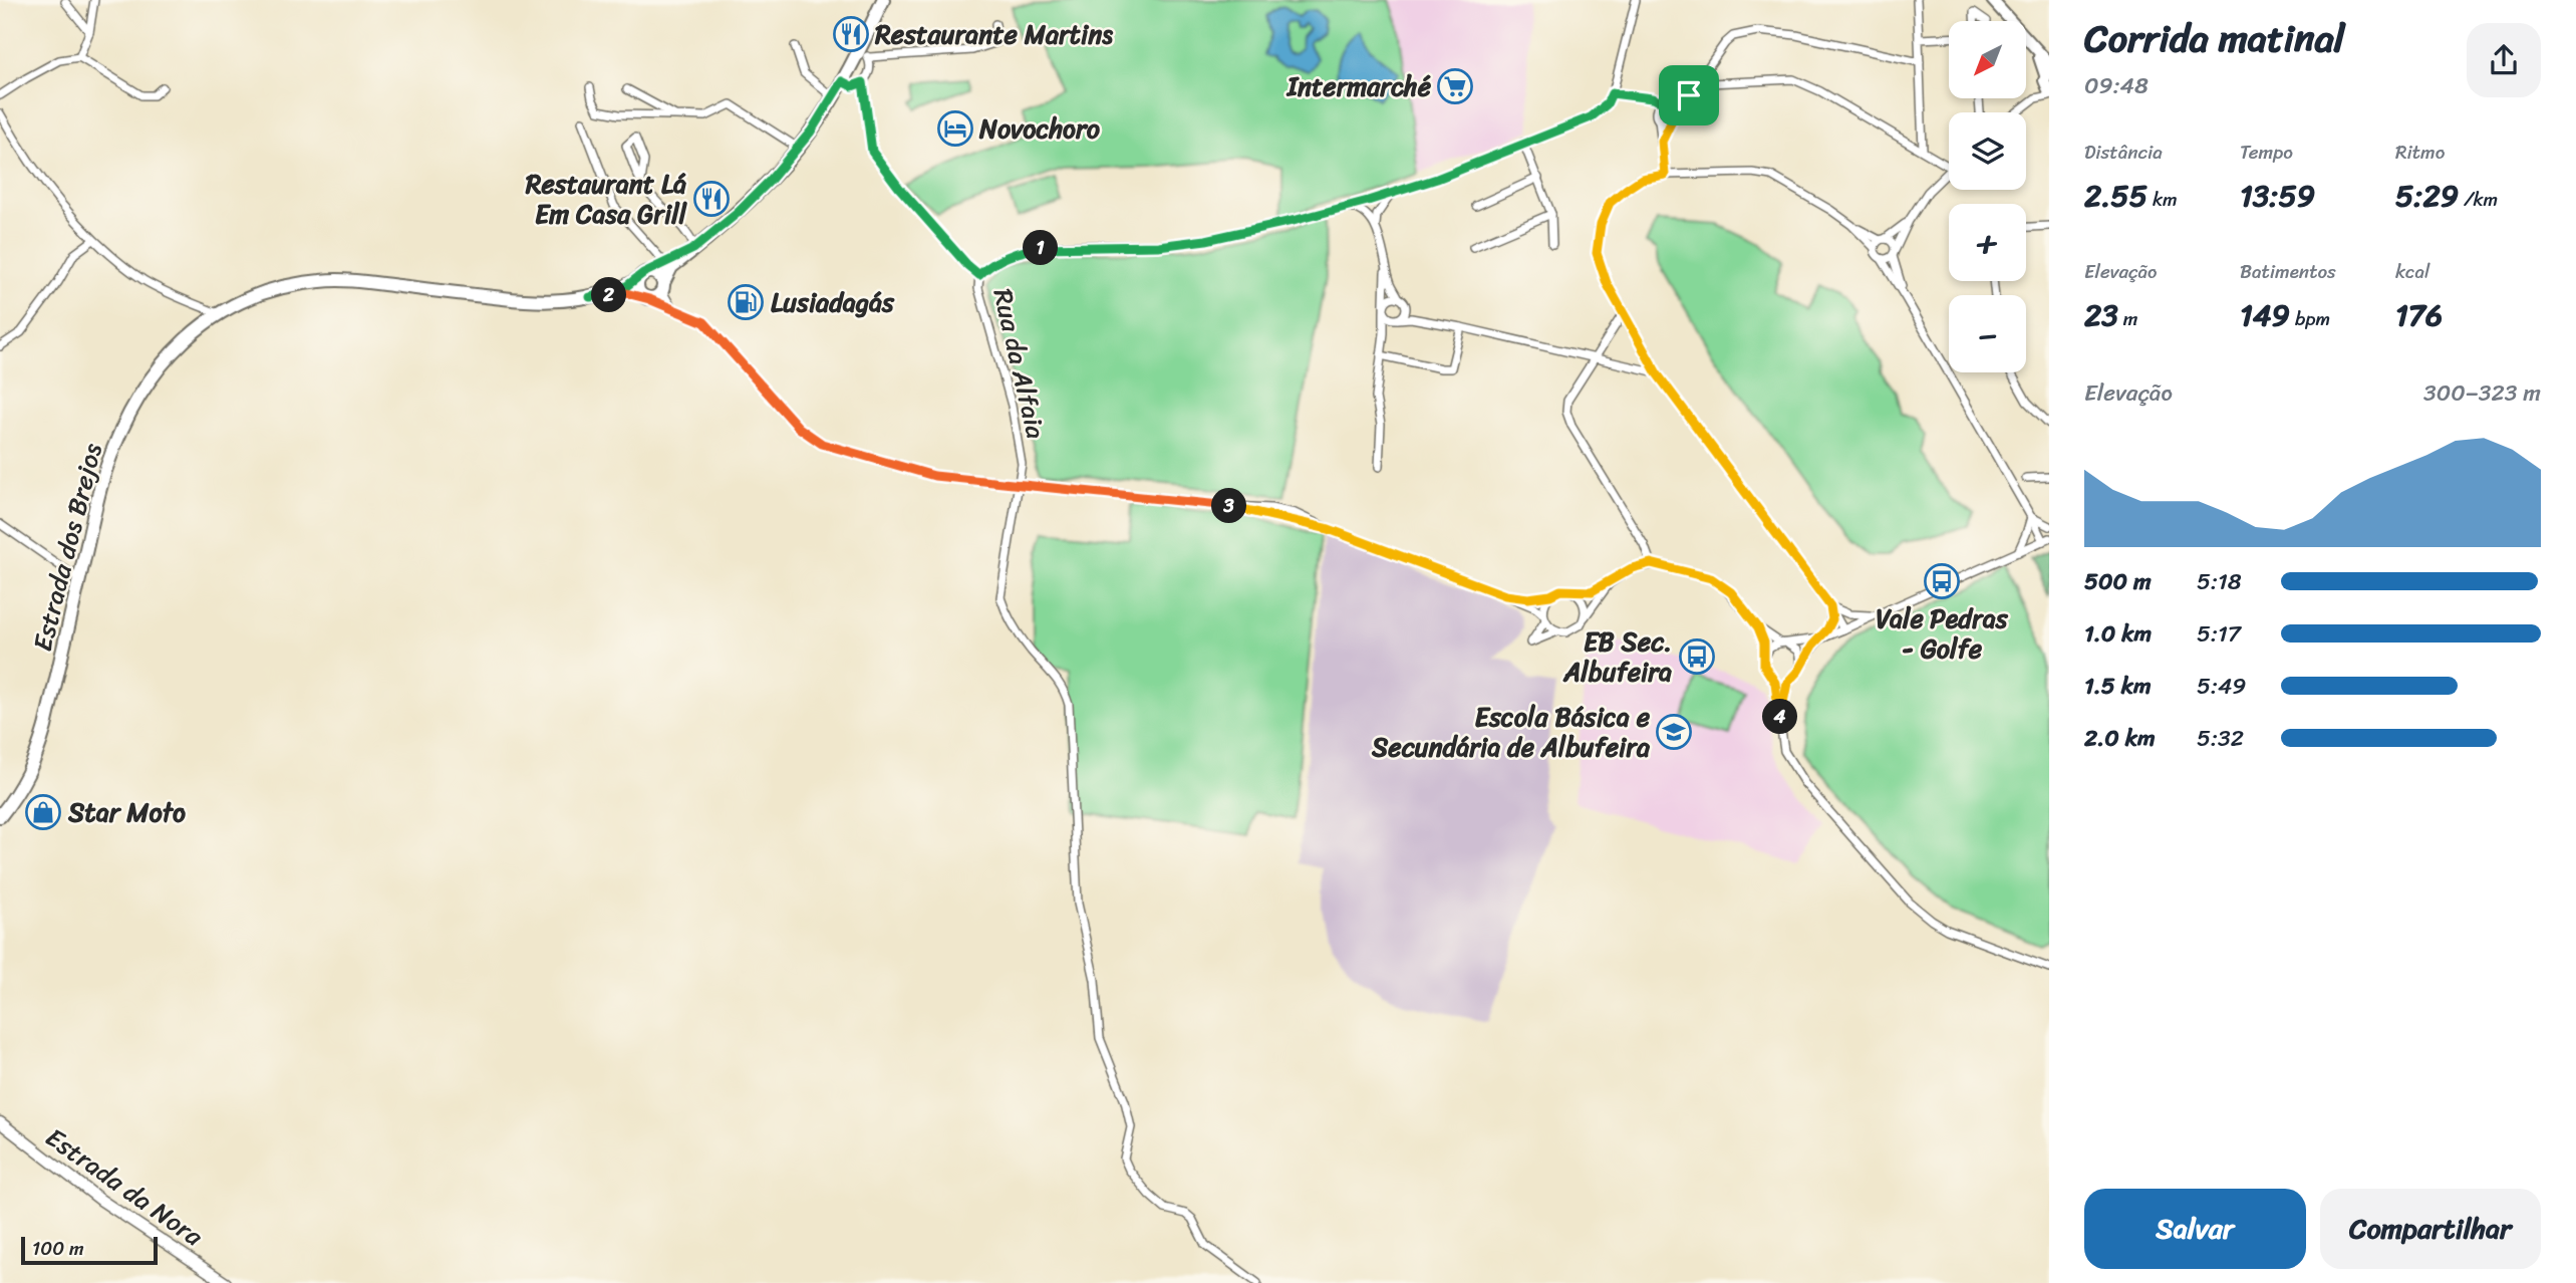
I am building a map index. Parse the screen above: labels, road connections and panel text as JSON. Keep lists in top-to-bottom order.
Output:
{
  "streets": {
    "main road": ["Estrada dos Brejos"],
    "street": ["Rua da Alfaia", "Estrada da Nora"]
  },
  "places": {
    "restaurant": ["Restaurante Martins", "Restaurant Lá Em Casa Grill"],
    "supermarket": ["Intermarché"],
    "hotel": ["Novochoro"],
    "fuel station": ["Lusiadagás"],
    "bus stop": ["Vale Pedras - Golfe", "EB Sec. Albufeira"],
    "school or university": ["Escola Básica e Secundária de Albufeira"],
    "shop": ["Star Moto"]
  },
  "scale_bar": "100 m",
  "north": "bottom left",
  "page": {
    "heading": ["Corrida matinal", "09:48"],
    "map_buttons": ["+", "−"],
    "stats": [
      ["Distância", "2.55 km"],
      ["Tempo", "13:59"],
      ["Ritmo", "5:29 /km"],
      ["Elevação", "23 m"],
      ["Batimentos", "149 bpm"],
      ["kcal", "176"]
    ],
    "pins": [
      "1",
      "2",
      "3",
      "4"
    ],
    "chart": ["Elevação", "300–323 m"],
    "list": [
      {
        "name": "500 m",
        "note": "5:18"
      },
      {
        "name": "1.0 km",
        "note": "5:17"
      },
      {
        "name": "1.5 km",
        "note": "5:49"
      },
      {
        "name": "2.0 km",
        "note": "5:32"
      }
    ],
    "buttons": ["Salvar", "Compartilhar"],
    "scale": "100 m"
  }
}
